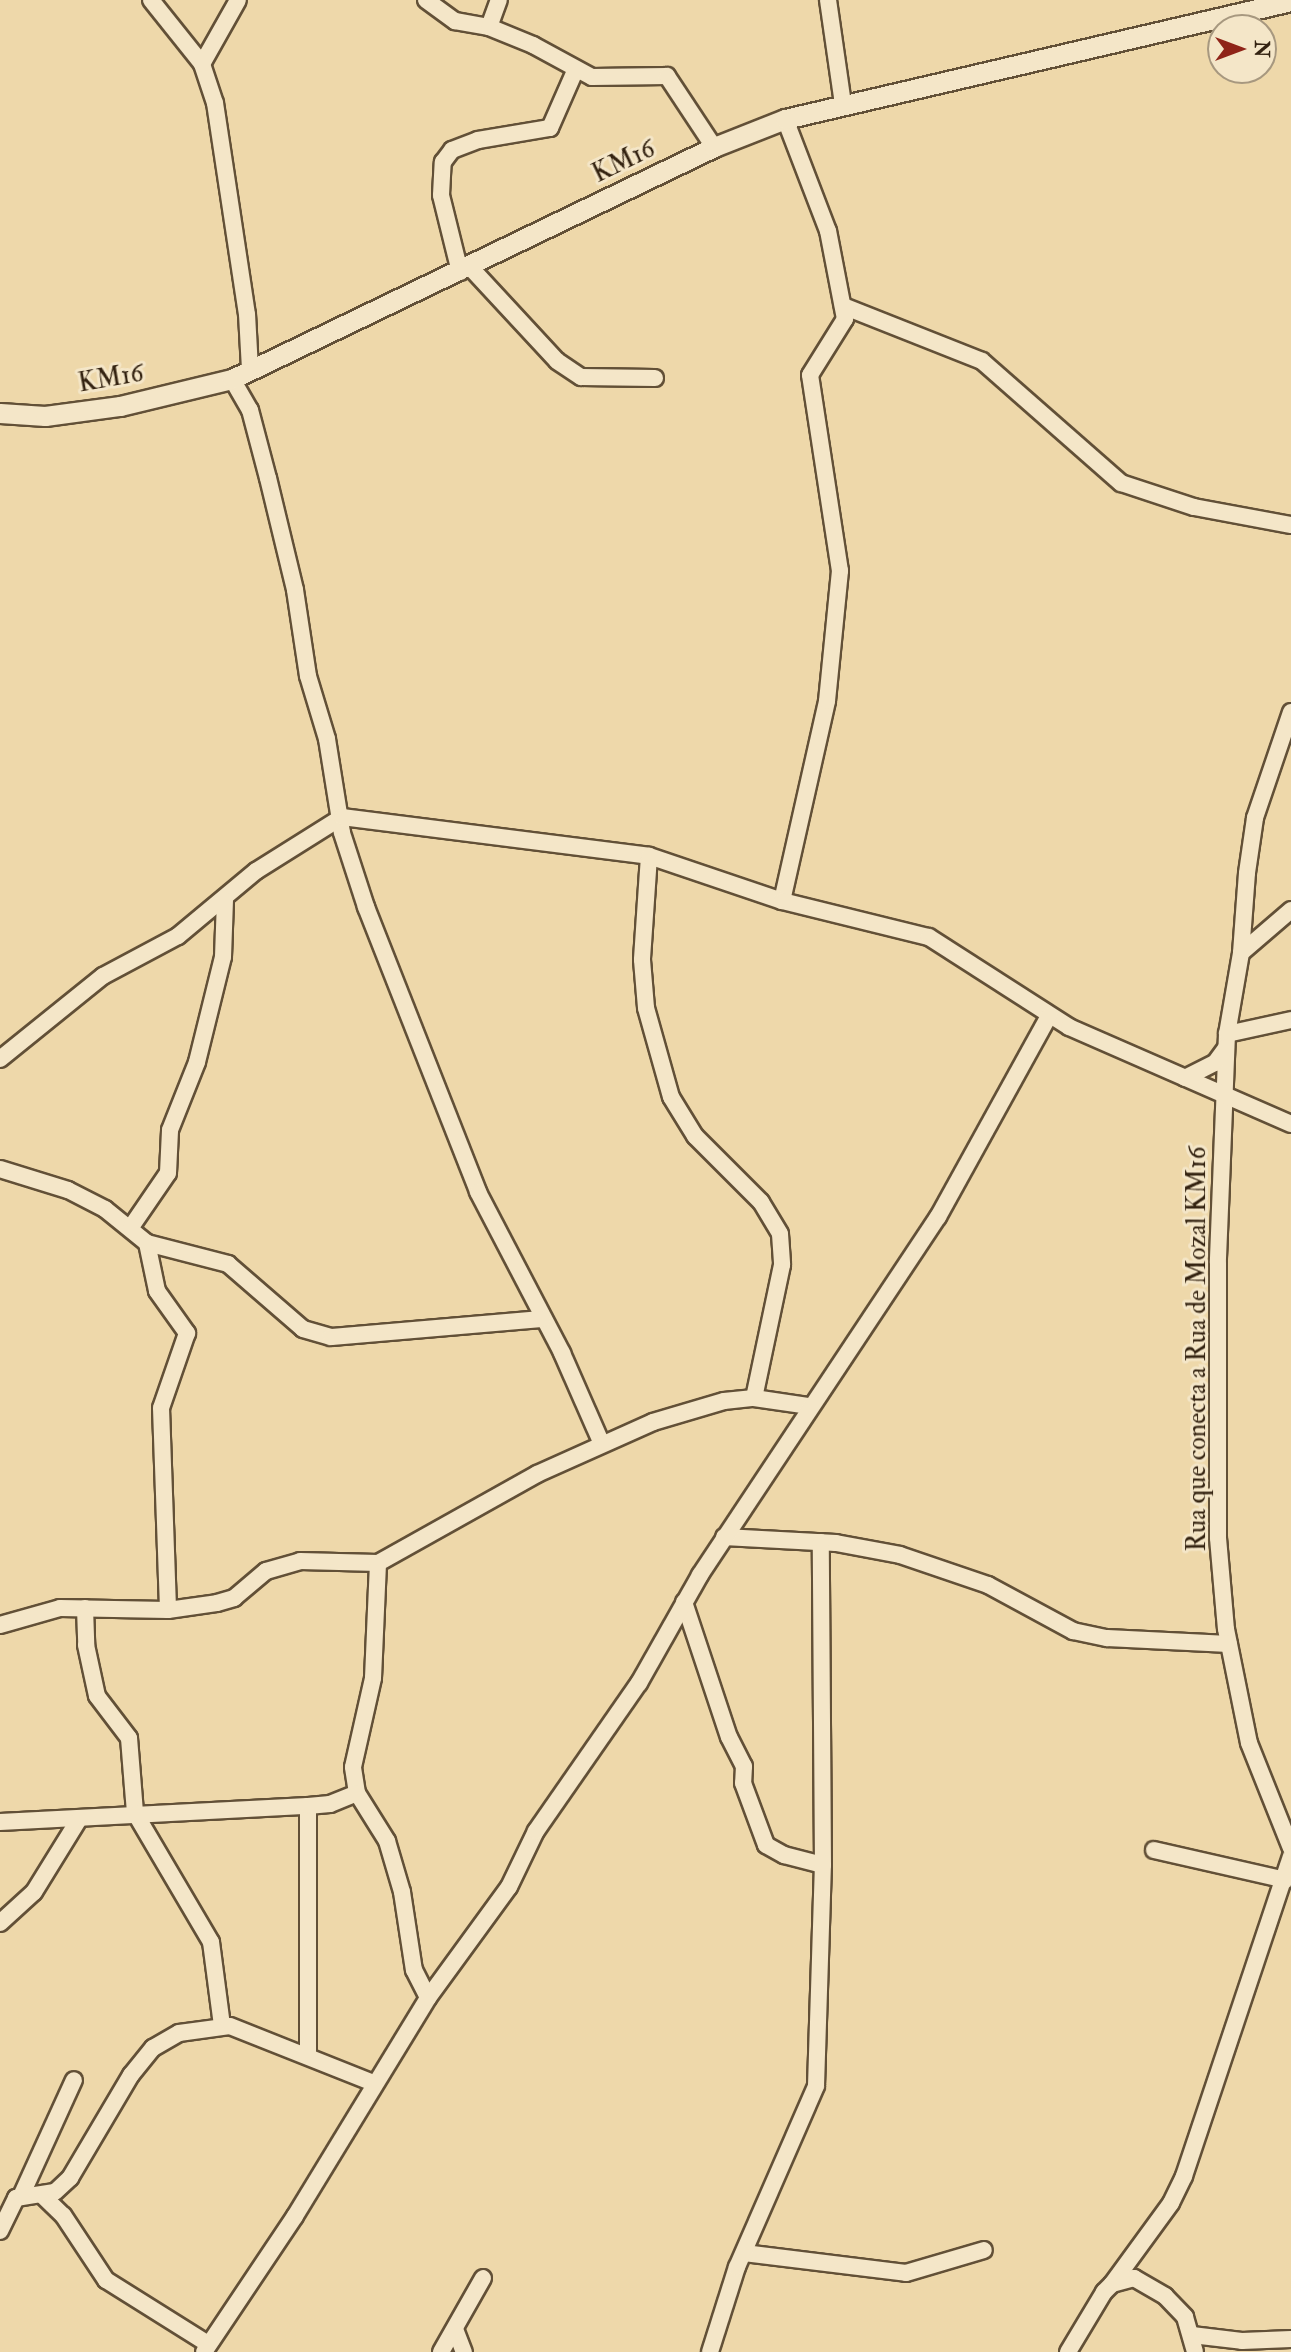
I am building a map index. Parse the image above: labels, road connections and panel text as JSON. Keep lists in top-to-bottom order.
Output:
{
  "streets": {
    "street": ["KM16", "Rua que conecta a Rua de Mozal KM16"]
  },
  "north": "right"
}
